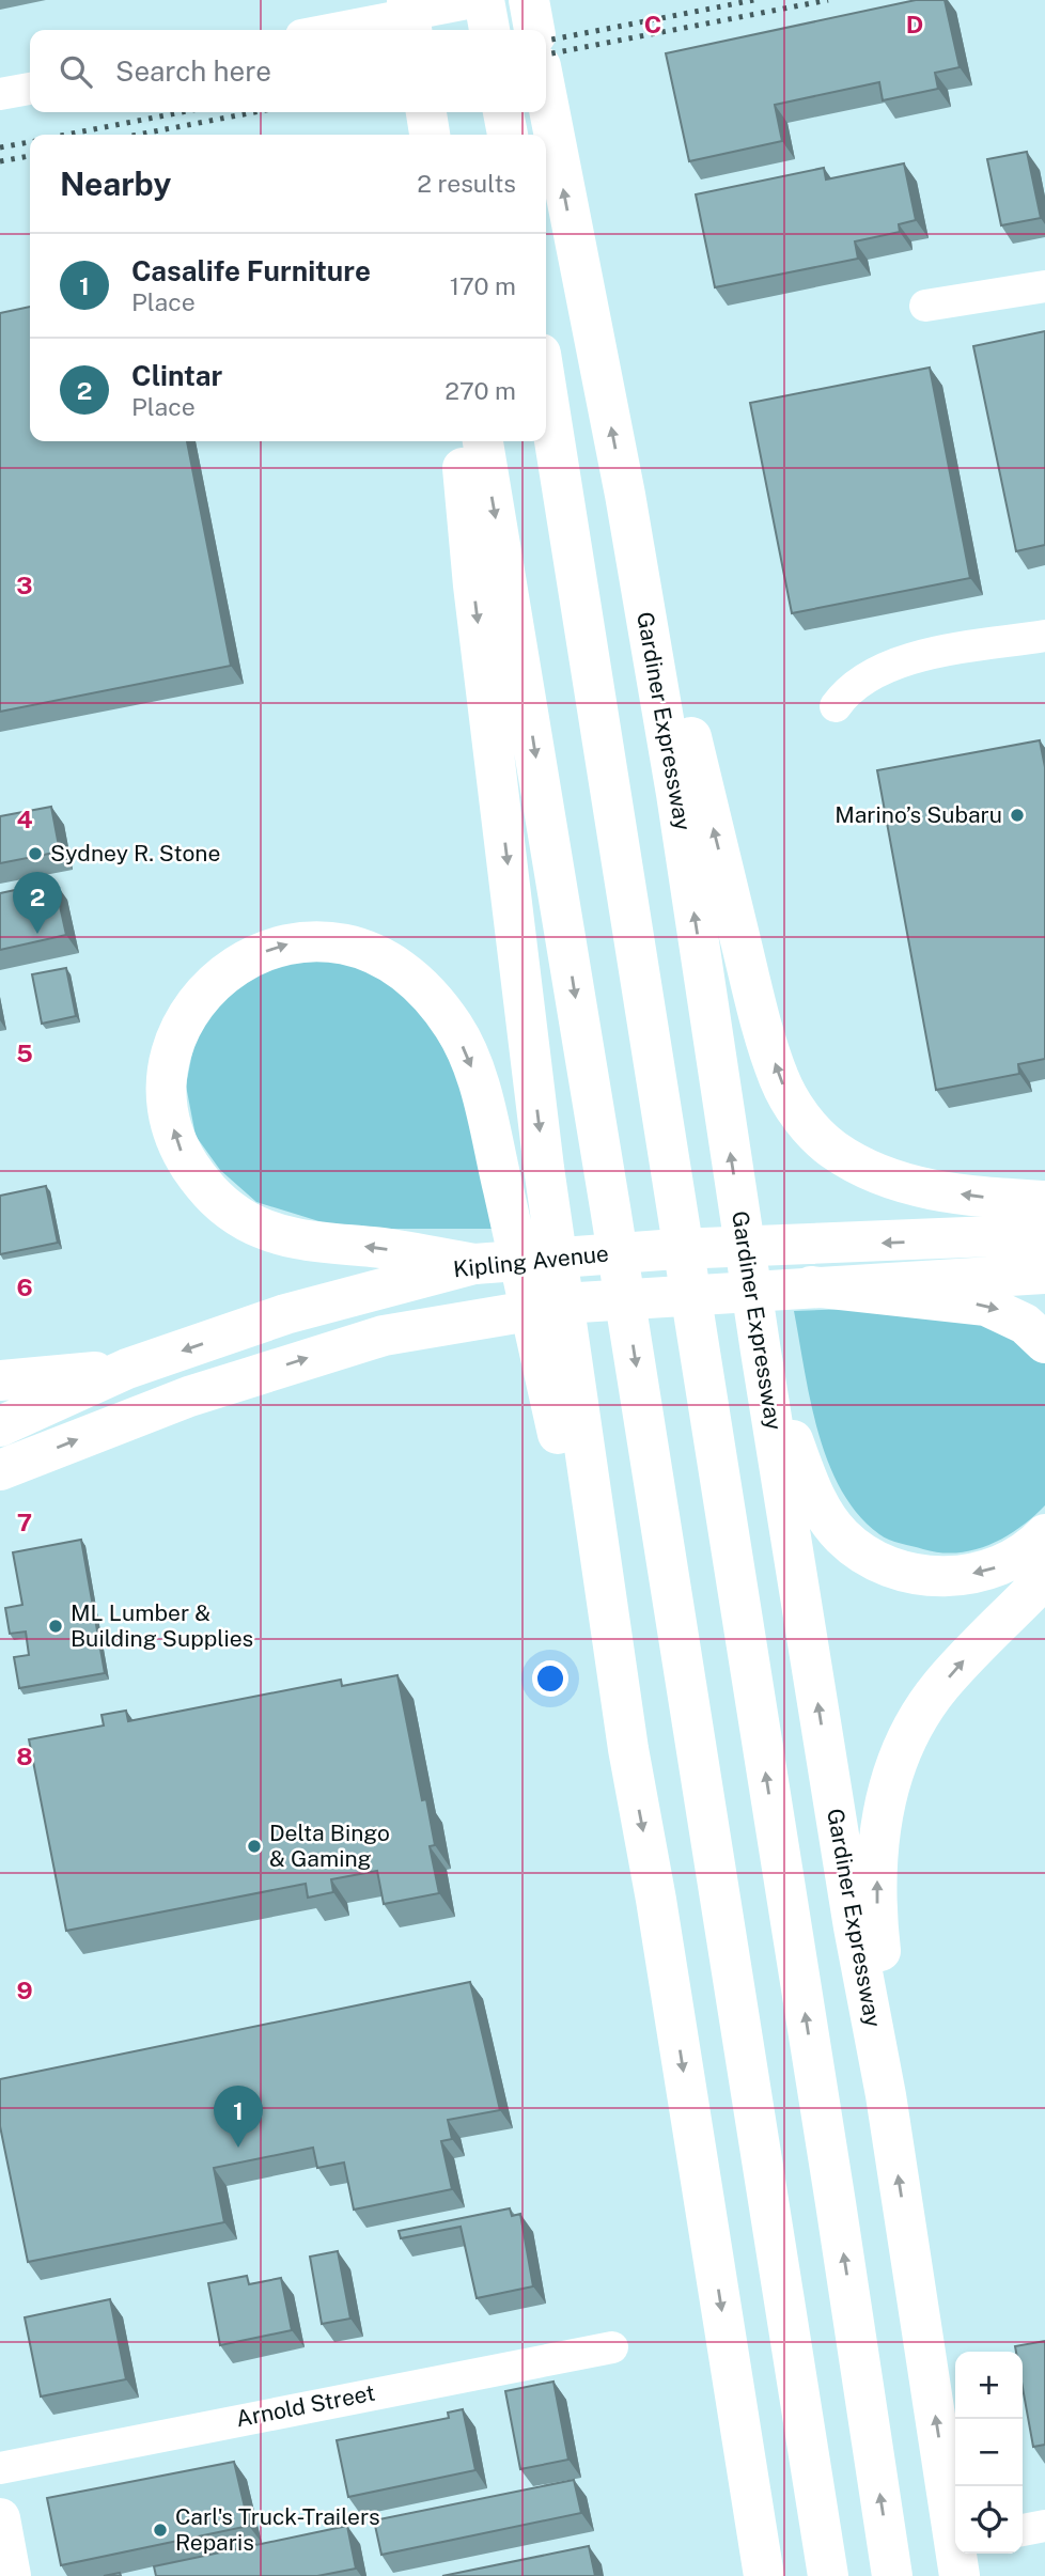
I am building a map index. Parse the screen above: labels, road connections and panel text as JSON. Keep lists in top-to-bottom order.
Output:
{
  "streets": {
    "main road": ["Gardiner Expressway", "Kipling Avenue"],
    "street": ["Arnold Street"]
  },
  "places": [
    "Marino’s Subaru",
    "Sydney R. Stone",
    "ML Lumber & Building Supplies",
    "Delta Bingo & Gaming",
    "Carl's Truck-Trailers Reparis"
  ],
  "page": {
    "search": "Search here",
    "heading": ["Nearby", "2 results"],
    "list": [
      {
        "mark": "1",
        "name": "Casalife Furniture",
        "note": "Place",
        "value": "170 m"
      },
      {
        "mark": "2",
        "name": "Clintar",
        "note": "Place",
        "value": "270 m"
      }
    ],
    "pins": ["2", "1"],
    "map_buttons": ["+", "−"]
  },
  "grid": {
    "columns": ["C", "D"],
    "rows": [
      "3",
      "4",
      "5",
      "6",
      "7",
      "8",
      "9"
    ]
  }
}
